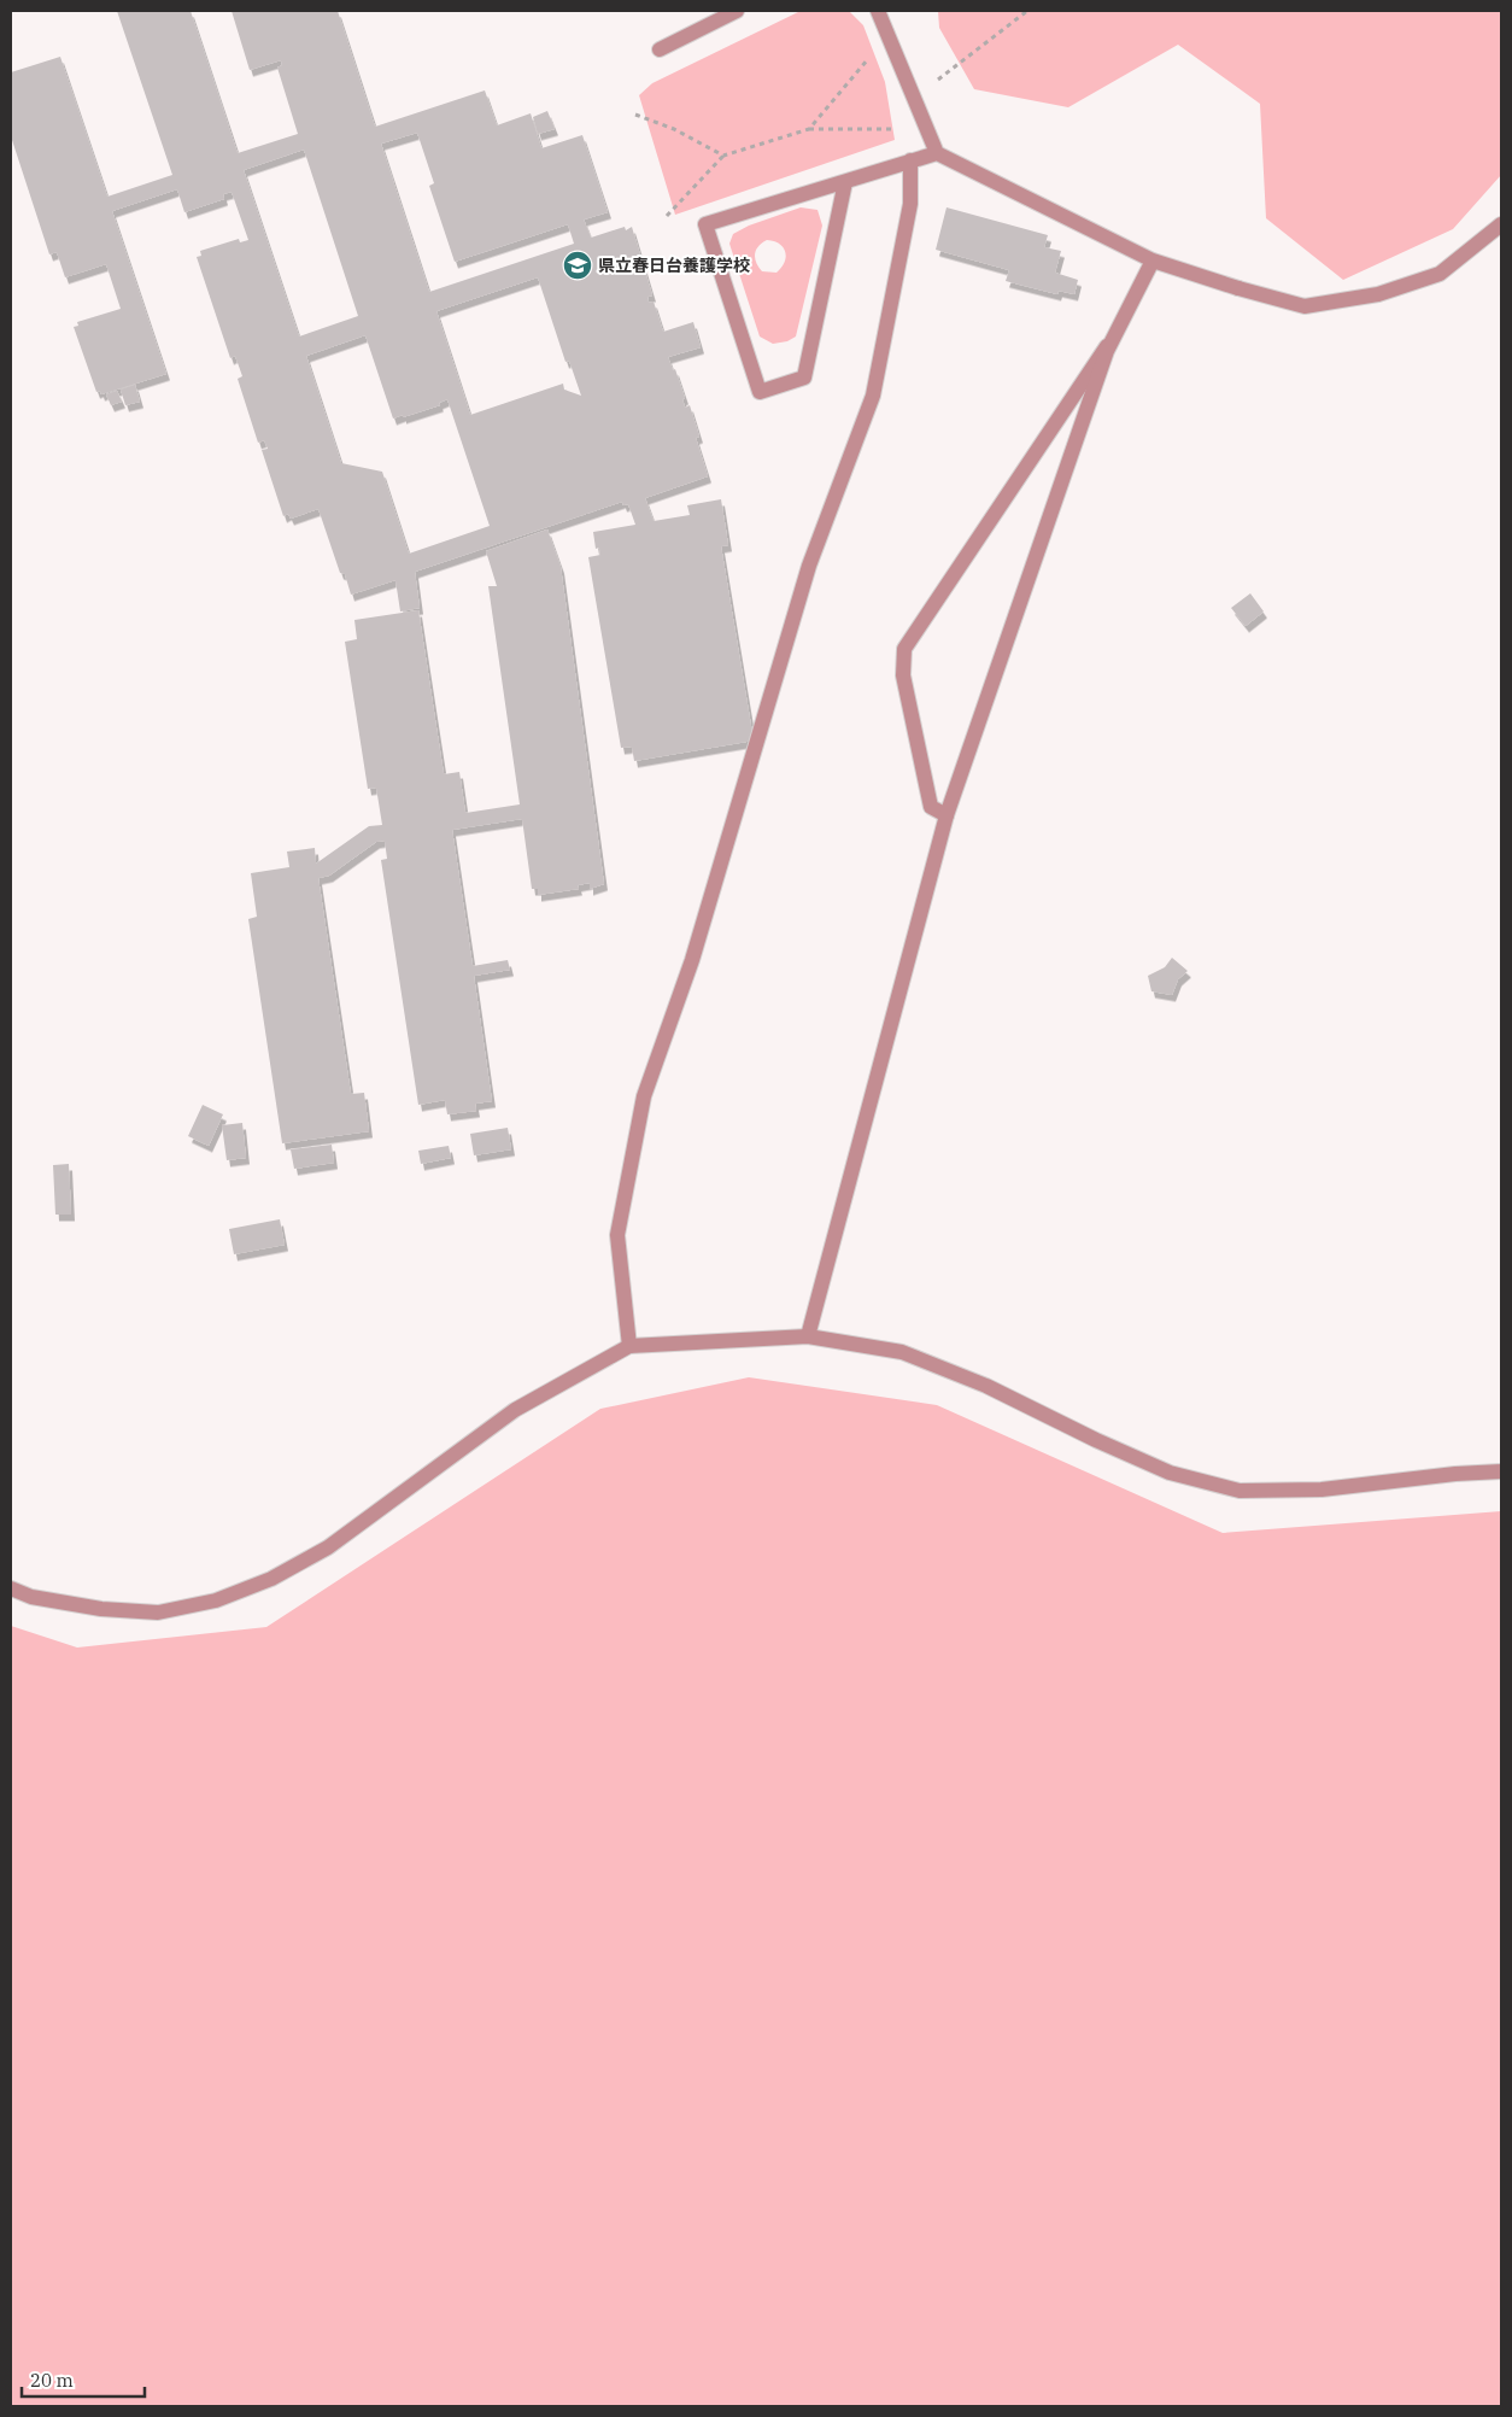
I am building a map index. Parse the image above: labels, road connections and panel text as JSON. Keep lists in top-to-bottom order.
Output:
{
  "places": {
    "school or university": ["県立春日台養護学校"]
  },
  "scale_bar": "20 m"
}
